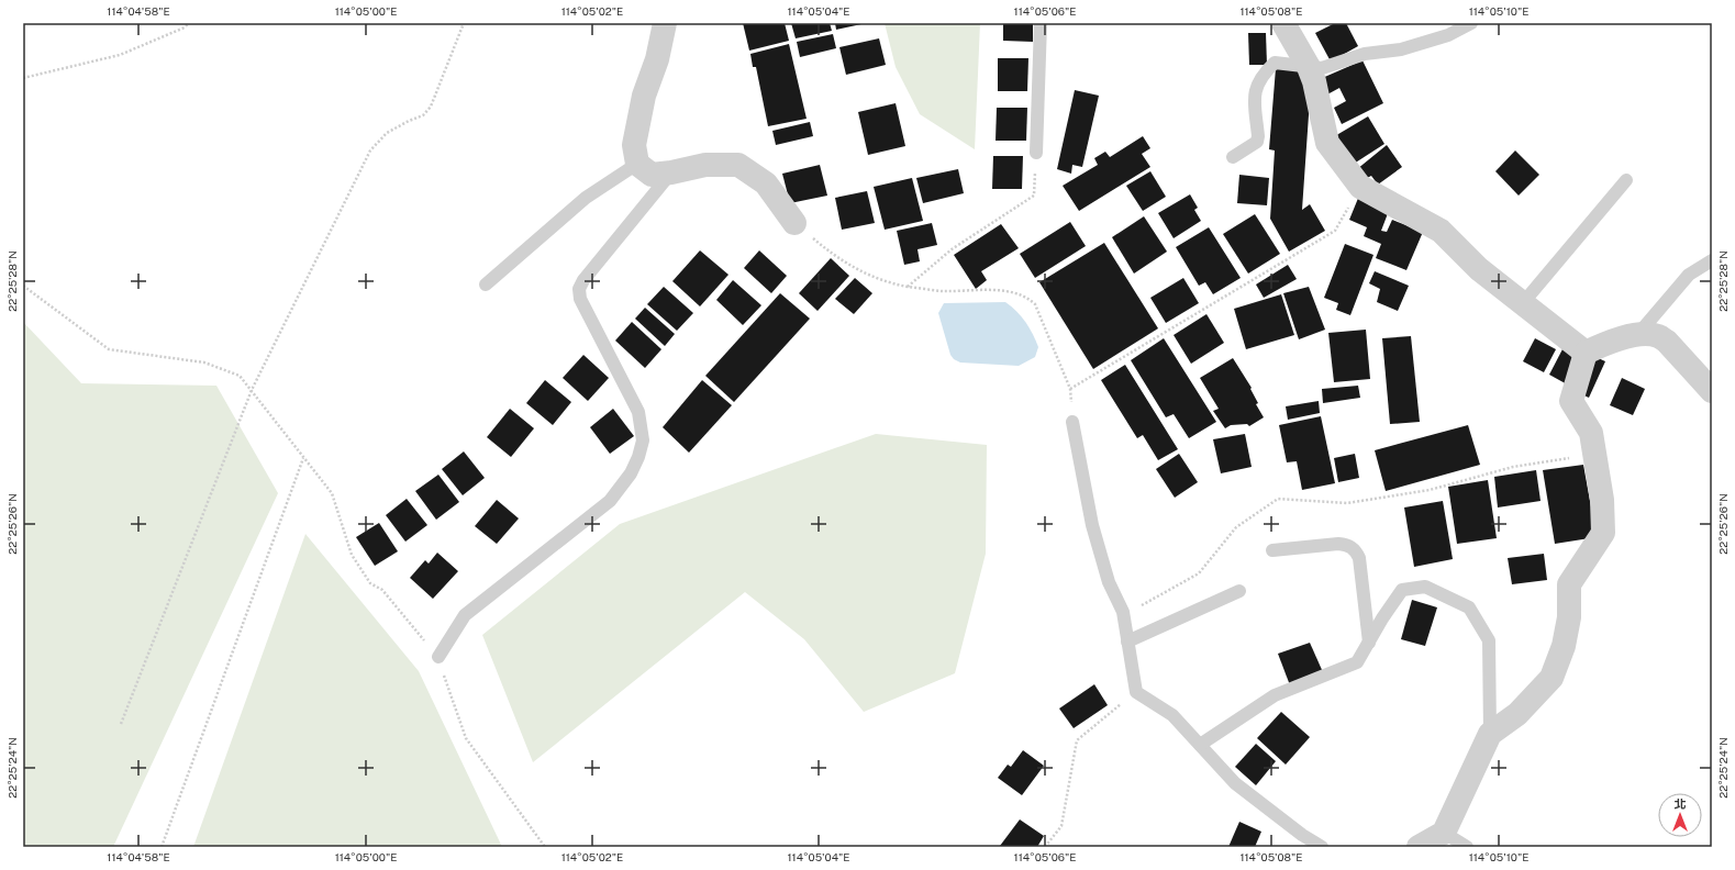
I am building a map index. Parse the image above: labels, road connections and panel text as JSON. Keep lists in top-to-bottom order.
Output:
{
  "north": "top",
  "coordinates": [
    "114°04'58\"E",
    "114°05'00\"E",
    "114°05'02\"E",
    "114°05'04\"E",
    "114°05'06\"E",
    "114°05'08\"E",
    "114°05'10\"E",
    "22°25'28\"N",
    "22°25'26\"N",
    "22°25'24\"N"
  ]
}
